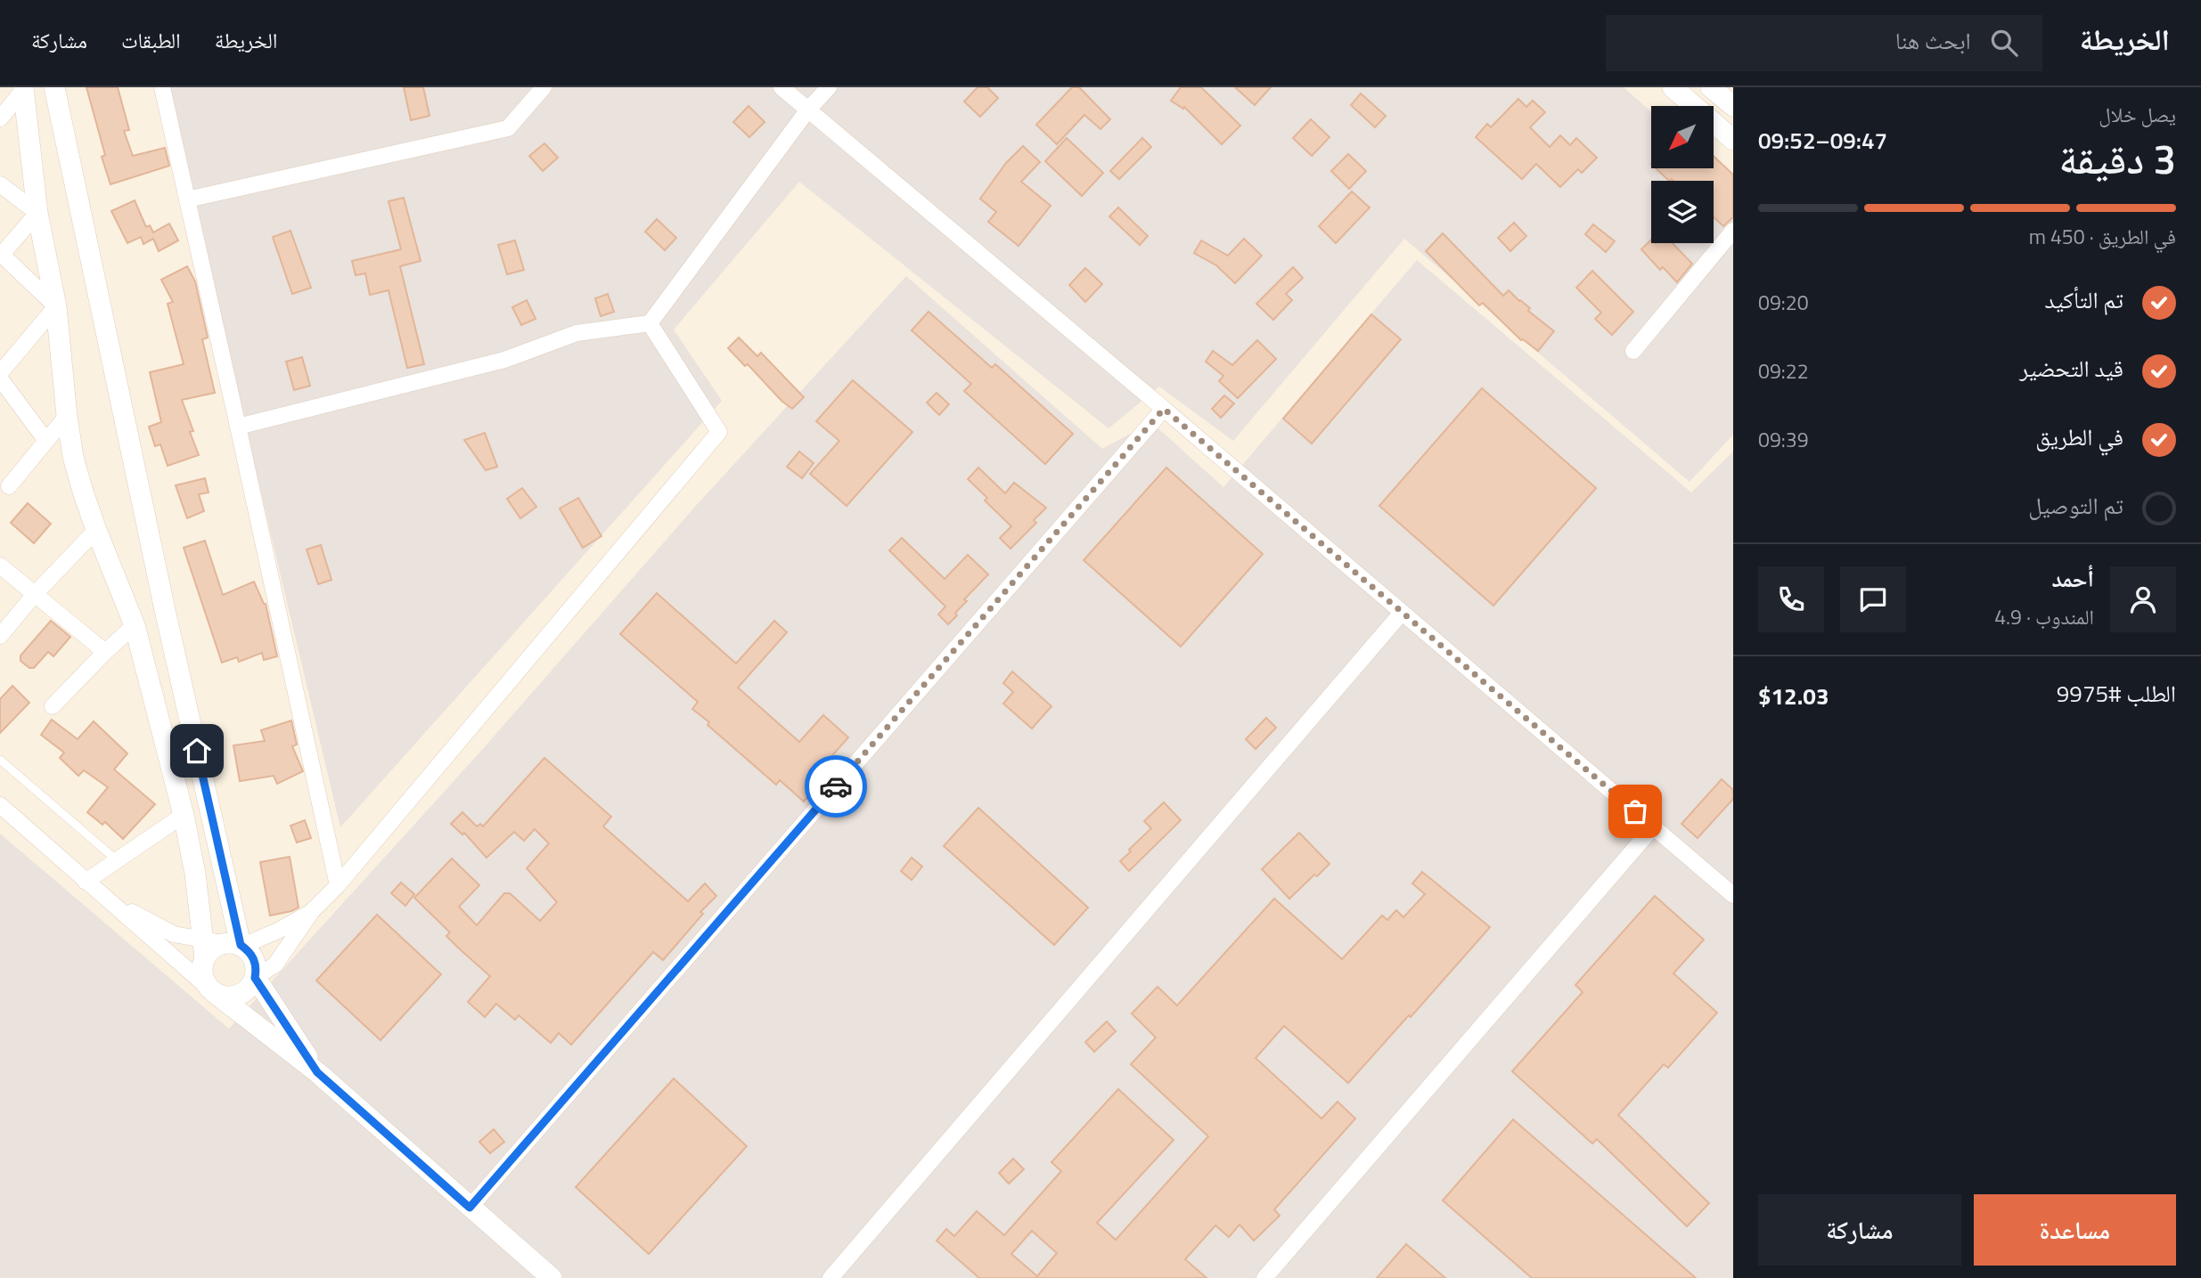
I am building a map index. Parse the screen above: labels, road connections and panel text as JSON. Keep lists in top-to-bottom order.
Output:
{
  "north": "bottom left",
  "page": {
    "header": "الخريطة",
    "search": "ابحث هنا",
    "nav": ["الخريطة", "الطبقات", "مشاركة"],
    "heading": ["3 دقيقة", "يصل خلال", "09:47–09:52"],
    "panel": [
      "أحمد",
      "المندوب · 4.9",
      "الطلب #9975",
      "$12.03"
    ],
    "bar": "في الطريق · 450 m",
    "list": [
      ["تم التأكيد", "09:20"],
      ["قيد التحضير", "09:22"],
      ["في الطريق", "09:39"],
      "تم التوصيل"
    ],
    "buttons": ["مساعدة", "مشاركة"]
  }
}
